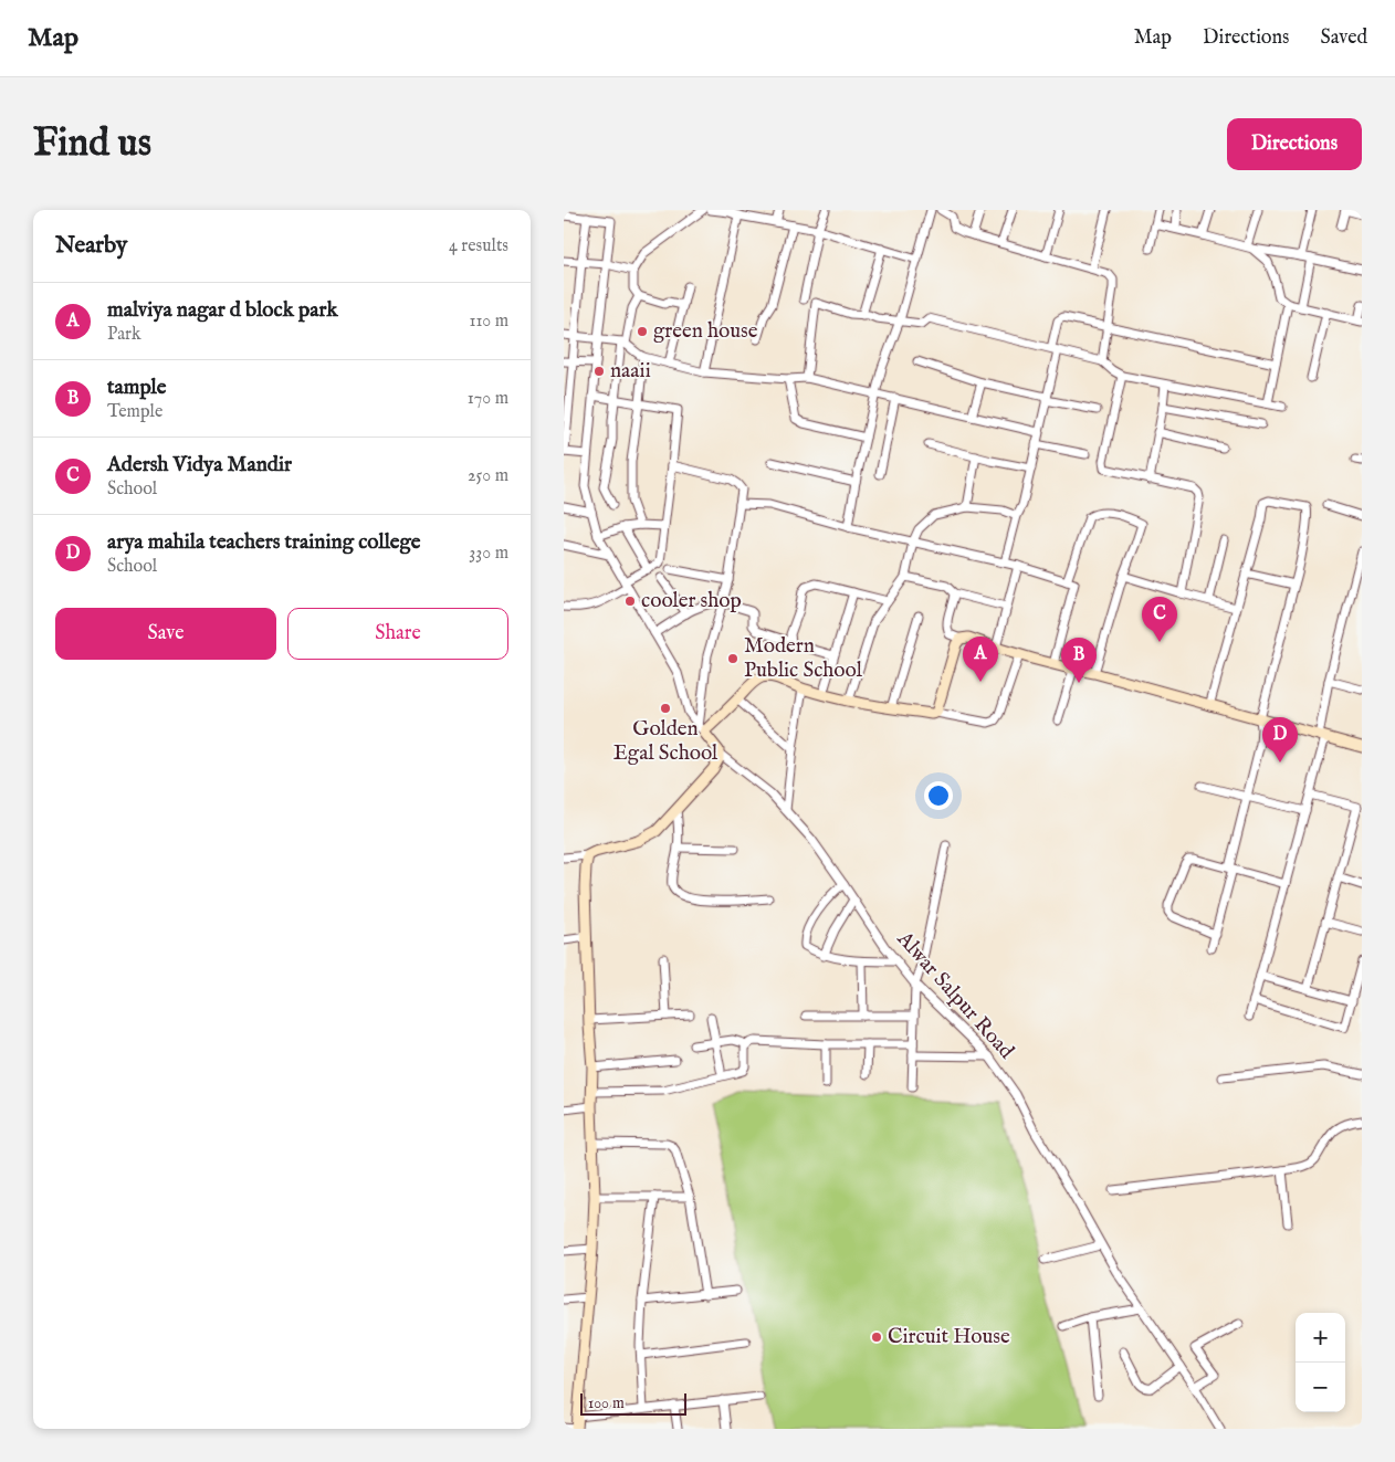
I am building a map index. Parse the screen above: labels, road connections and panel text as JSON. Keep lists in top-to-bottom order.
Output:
{
  "streets": {
    "street": ["Alwar Salpur Road"]
  },
  "places": [
    "green house",
    "naaii",
    "cooler shop",
    "Modern Public School",
    "Golden Egal School",
    "Circuit House"
  ],
  "scale_bar": "100 m",
  "page": {
    "header": "Map",
    "nav": ["Map", "Directions", "Saved"],
    "buttons": [
      "Directions",
      ["Save", "Share"]
    ],
    "title": "Find us",
    "heading": ["Nearby", "4 results"],
    "list": [
      {
        "mark": "A",
        "name": "malviya nagar d block park",
        "note": "Park",
        "value": "110 m"
      },
      {
        "mark": "B",
        "name": "tample",
        "note": "Temple",
        "value": "170 m"
      },
      {
        "mark": "C",
        "name": "Adersh Vidya Mandir",
        "note": "School",
        "value": "250 m"
      },
      {
        "mark": "D",
        "name": "arya mahila teachers training college",
        "note": "School",
        "value": "330 m"
      }
    ],
    "pins": [
      "C",
      "A",
      "B",
      "D"
    ],
    "map_buttons": ["+", "−"],
    "scale": "100 m"
  }
}
